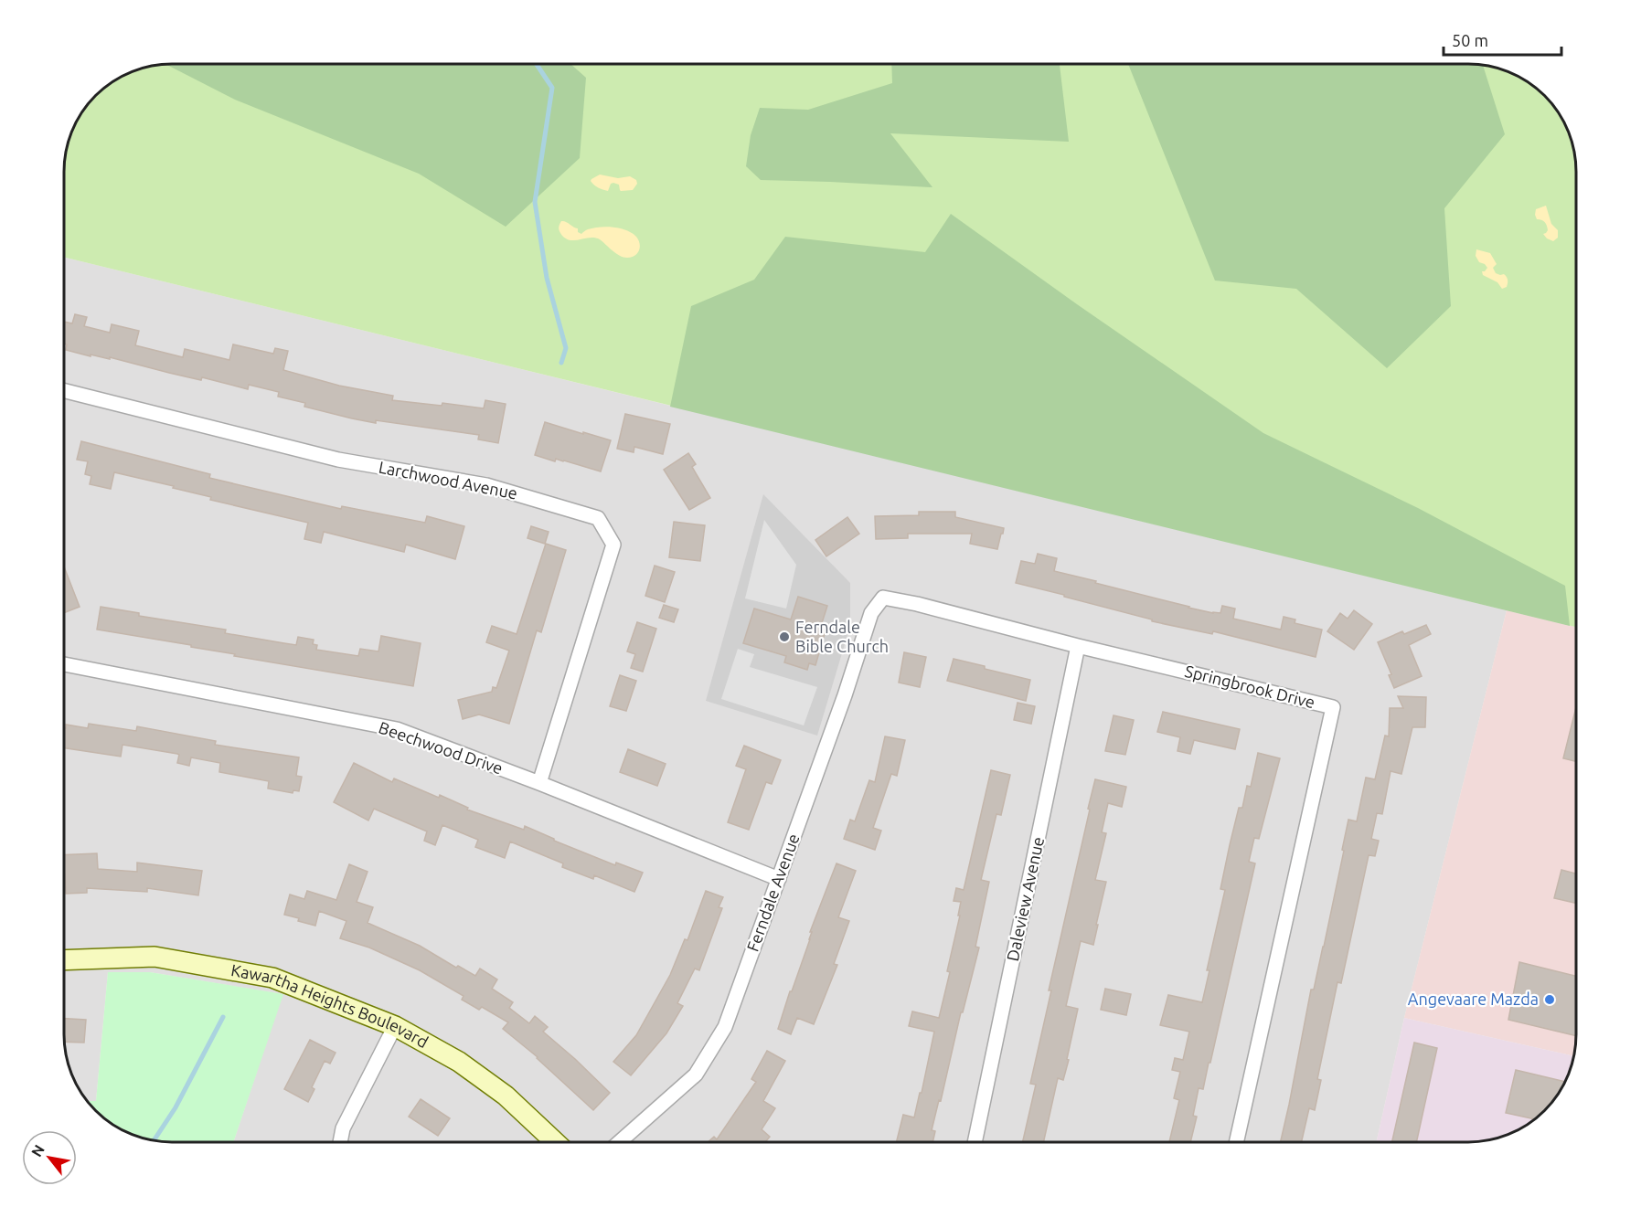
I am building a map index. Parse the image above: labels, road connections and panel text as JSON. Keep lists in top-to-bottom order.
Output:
{
  "streets": {
    "street": [
      "Larchwood Avenue",
      "Springbrook Drive",
      "Beechwood Drive",
      "Ferndale Avenue",
      "Daleview Avenue",
      "Kawartha Heights Boulevard"
    ]
  },
  "crossings": [
    ["Larchwood Avenue", "Beechwood Drive"],
    ["Springbrook Drive", "Ferndale Avenue"],
    ["Springbrook Drive", "Daleview Avenue"],
    ["Beechwood Drive", "Ferndale Avenue"]
  ],
  "places": ["Ferndale Bible Church", "Angevaare Mazda"],
  "scale_bar": "50 m",
  "north": "top left"
}
